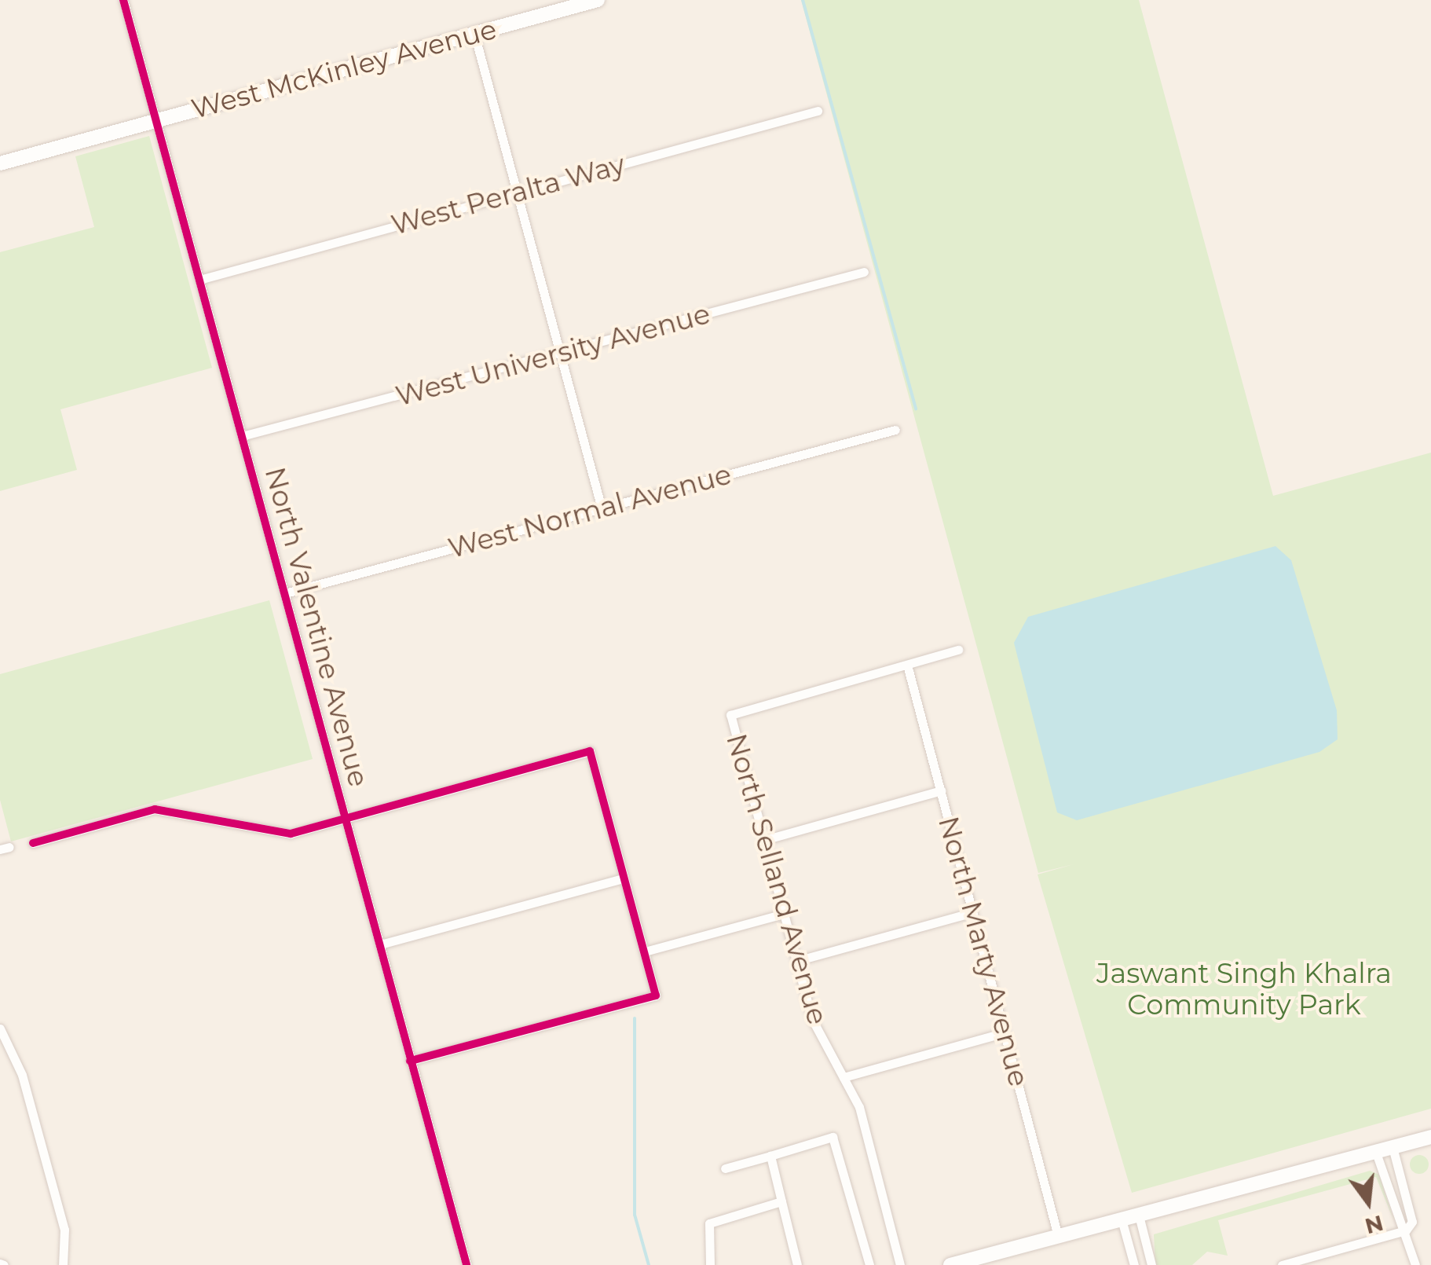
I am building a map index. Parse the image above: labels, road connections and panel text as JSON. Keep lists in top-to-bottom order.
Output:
{
  "streets": {
    "main road": ["West McKinley Avenue"],
    "street": [
      "West Peralta Way",
      "West University Avenue",
      "West Normal Avenue",
      "North Valentine Avenue",
      "North Selland Avenue",
      "North Marty Avenue"
    ]
  },
  "crossings": [
    ["West McKinley Avenue", "North Valentine Avenue"],
    ["West Peralta Way", "North Valentine Avenue"],
    ["West University Avenue", "North Valentine Avenue"],
    ["West Normal Avenue", "North Valentine Avenue"],
    ["North Selland Avenue", "North Marty Avenue"]
  ],
  "parks": ["Jaswant Singh Khalra Community Park"],
  "north": "bottom"
}
